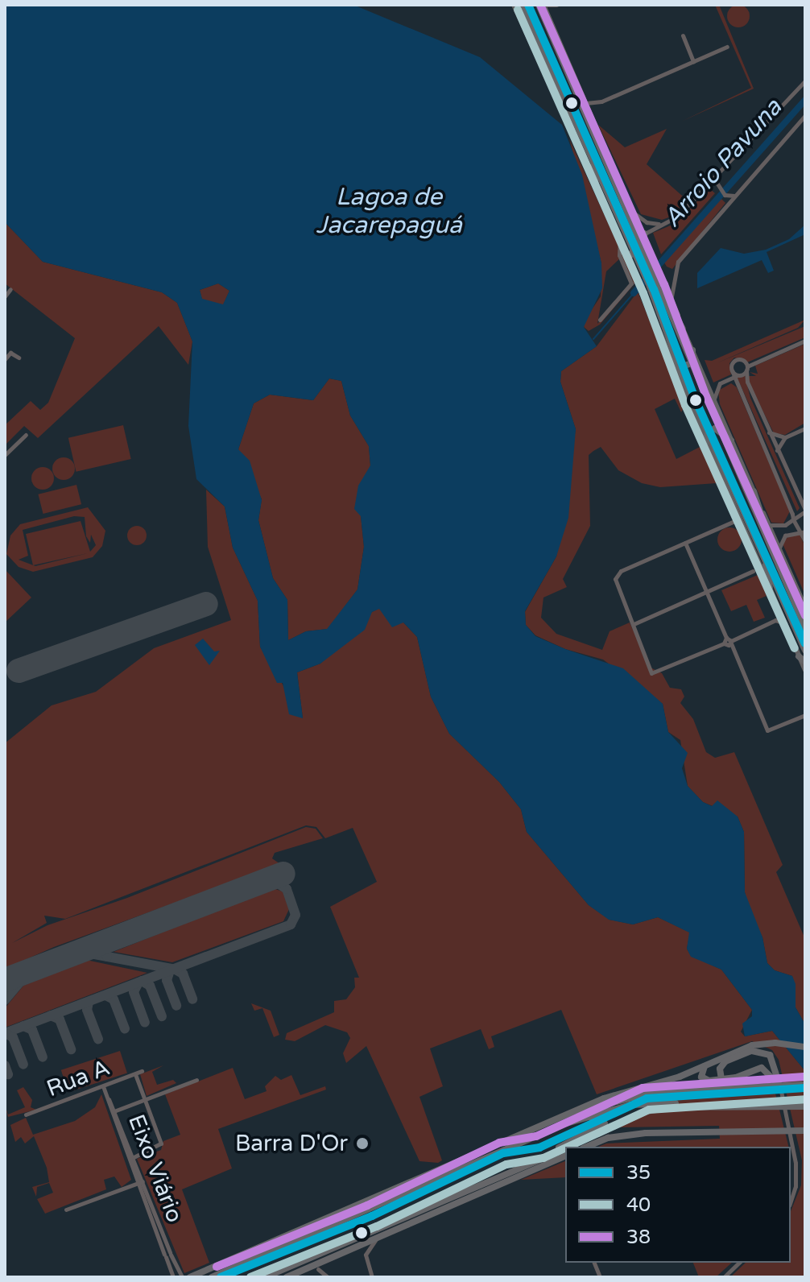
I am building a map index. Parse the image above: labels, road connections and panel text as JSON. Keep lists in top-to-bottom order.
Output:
{
  "streets": {
    "street": ["Rua A", "Eixo Viário"]
  },
  "crossings": [
    ["Rua A", "Eixo Viário"]
  ],
  "water": ["Arroio Pavuna", "Lagoa de Jacarepaguá"],
  "places": ["Barra D'Or"],
  "lines": ["transit line 35", "transit line 38", "transit line 40"],
  "legend": ["35", "40", "38"]
}
